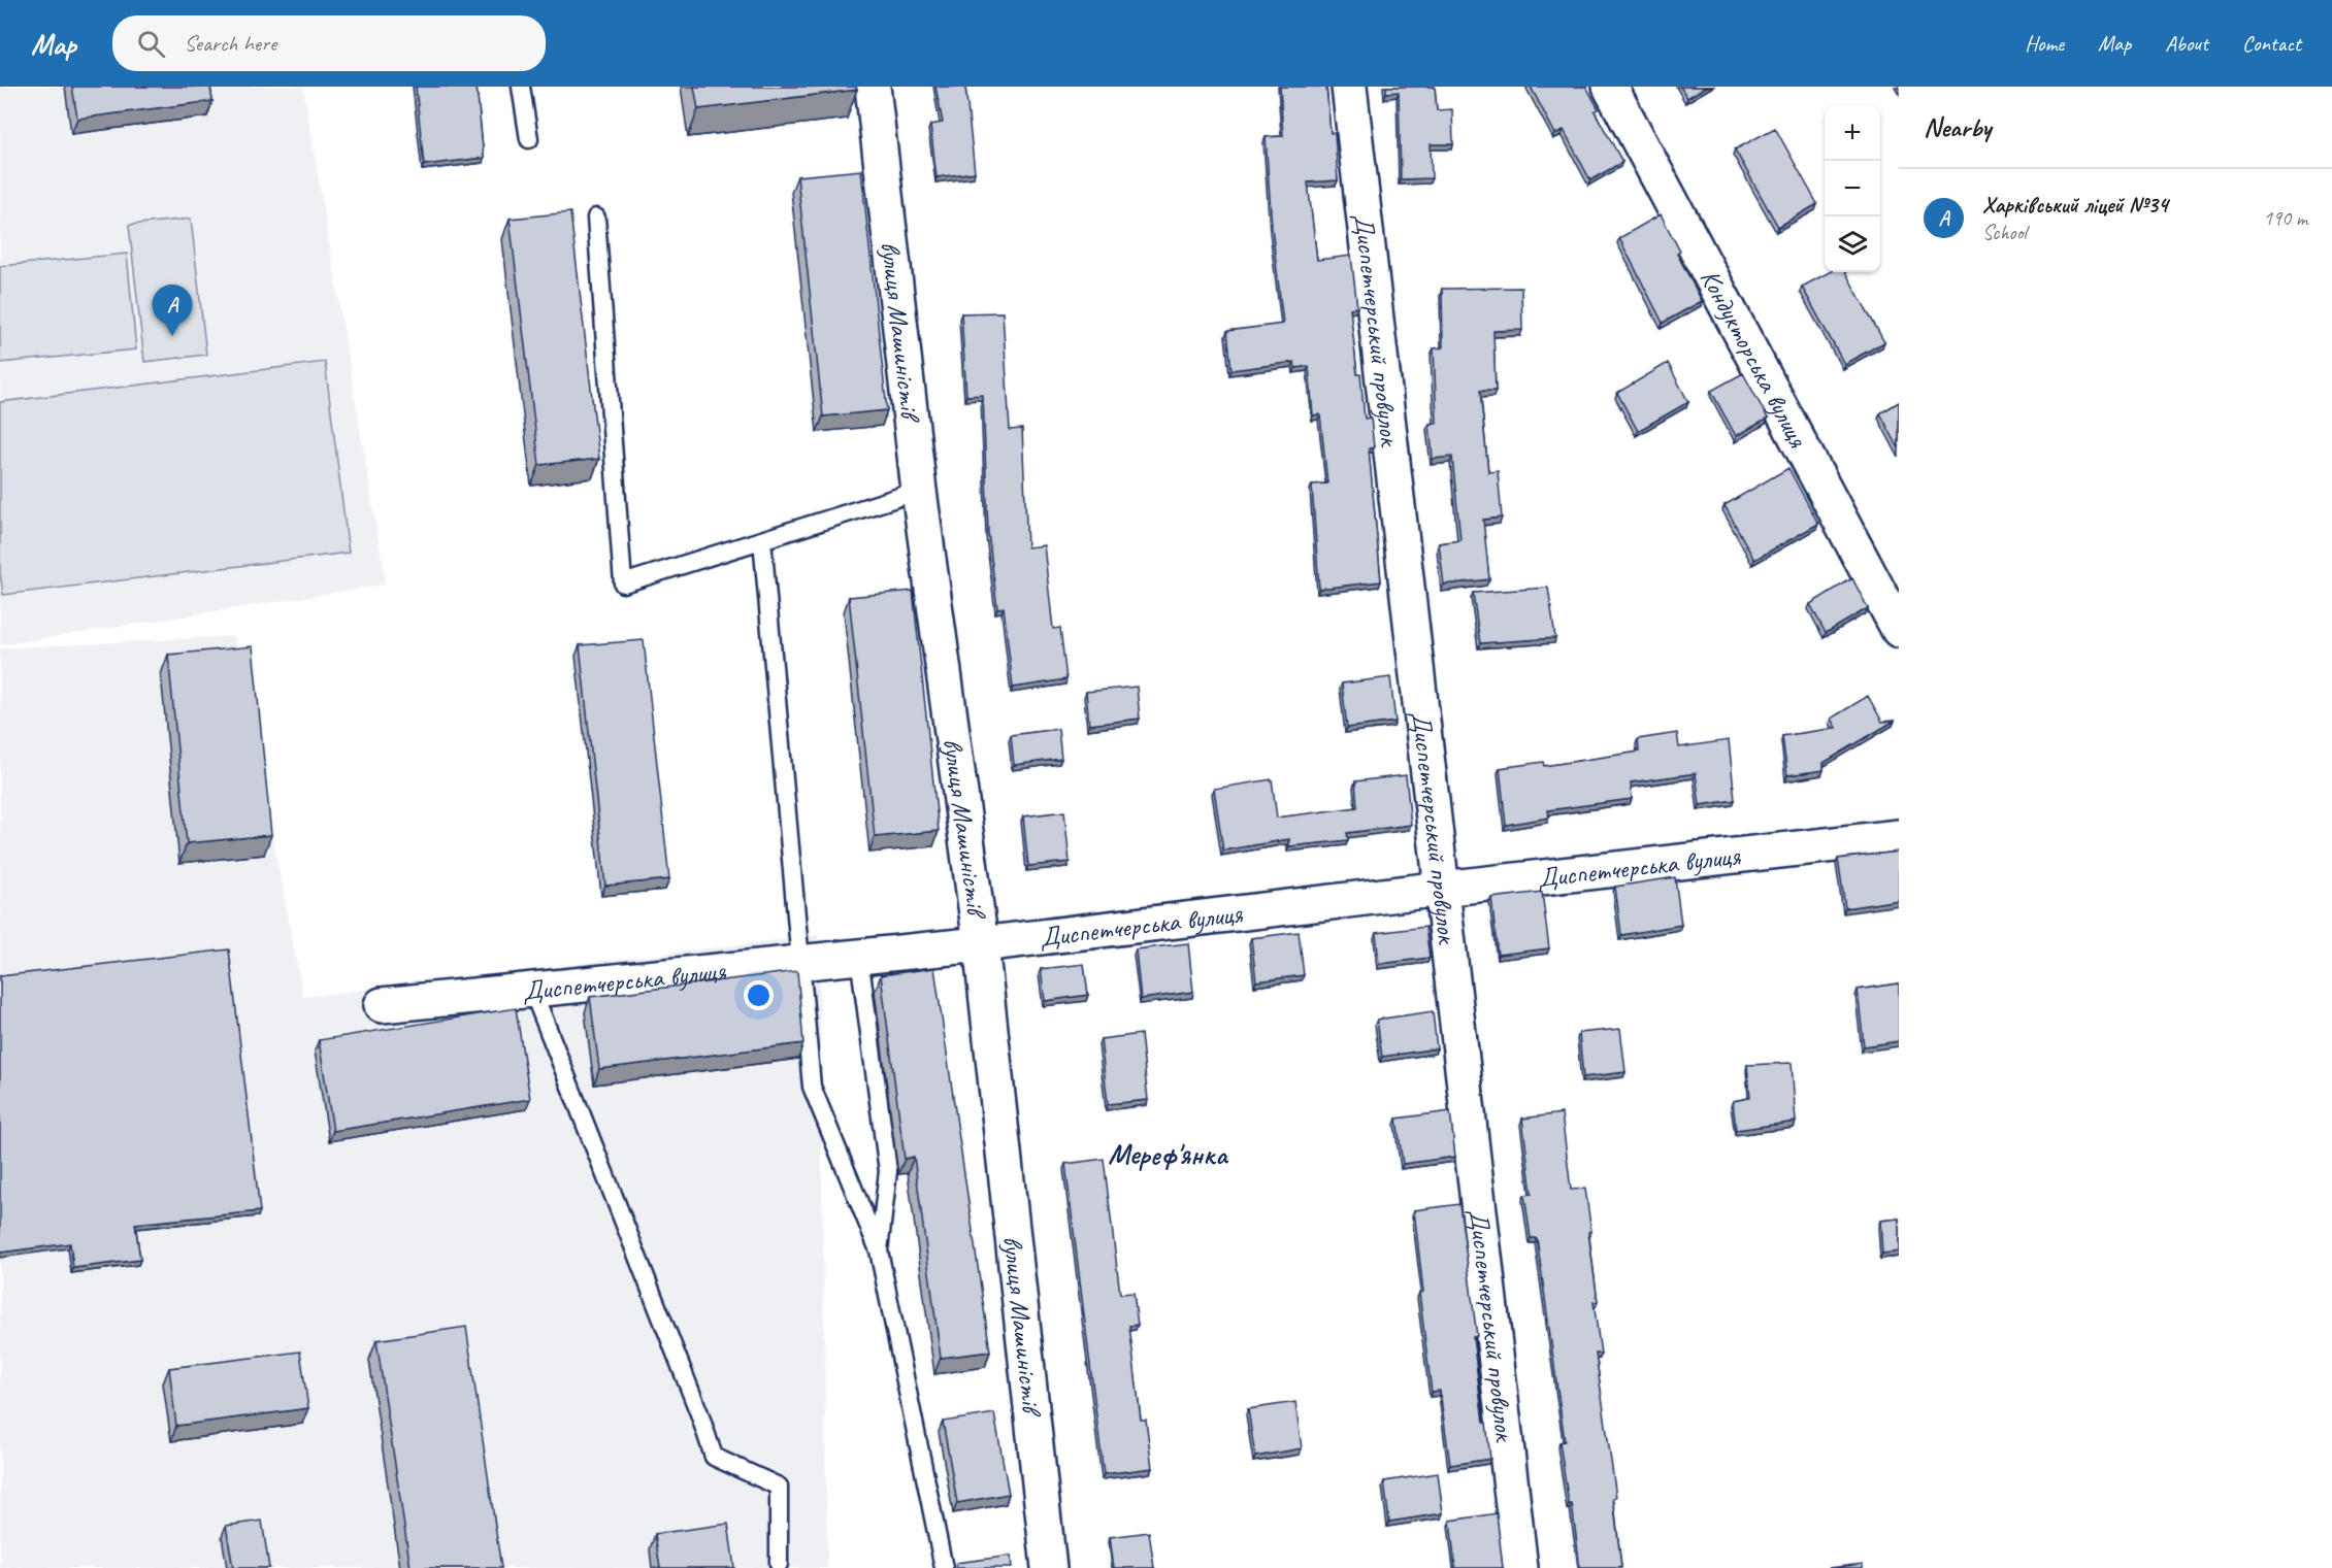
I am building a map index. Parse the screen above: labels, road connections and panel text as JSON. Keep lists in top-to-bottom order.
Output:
{
  "streets": {
    "street": [
      "вулиця Машиністів",
      "Диспетчерський провулок",
      "Кондукторська вулиця",
      "Диспетчерська вулиця"
    ]
  },
  "crossings": [
    ["вулиця Машиністів", "Диспетчерська вулиця"],
    ["Диспетчерський провулок", "Диспетчерська вулиця"]
  ],
  "districts": ["Мереф'янка"],
  "page": {
    "header": "Map",
    "search": "Search here",
    "nav": [
      "Home",
      "Map",
      "About",
      "Contact"
    ],
    "heading": "Nearby",
    "map_buttons": ["+", "−"],
    "list": [
      {
        "mark": "A",
        "name": "Харківський ліцей №34",
        "note": "School",
        "value": "190 m"
      }
    ],
    "pins": "A"
  }
}
